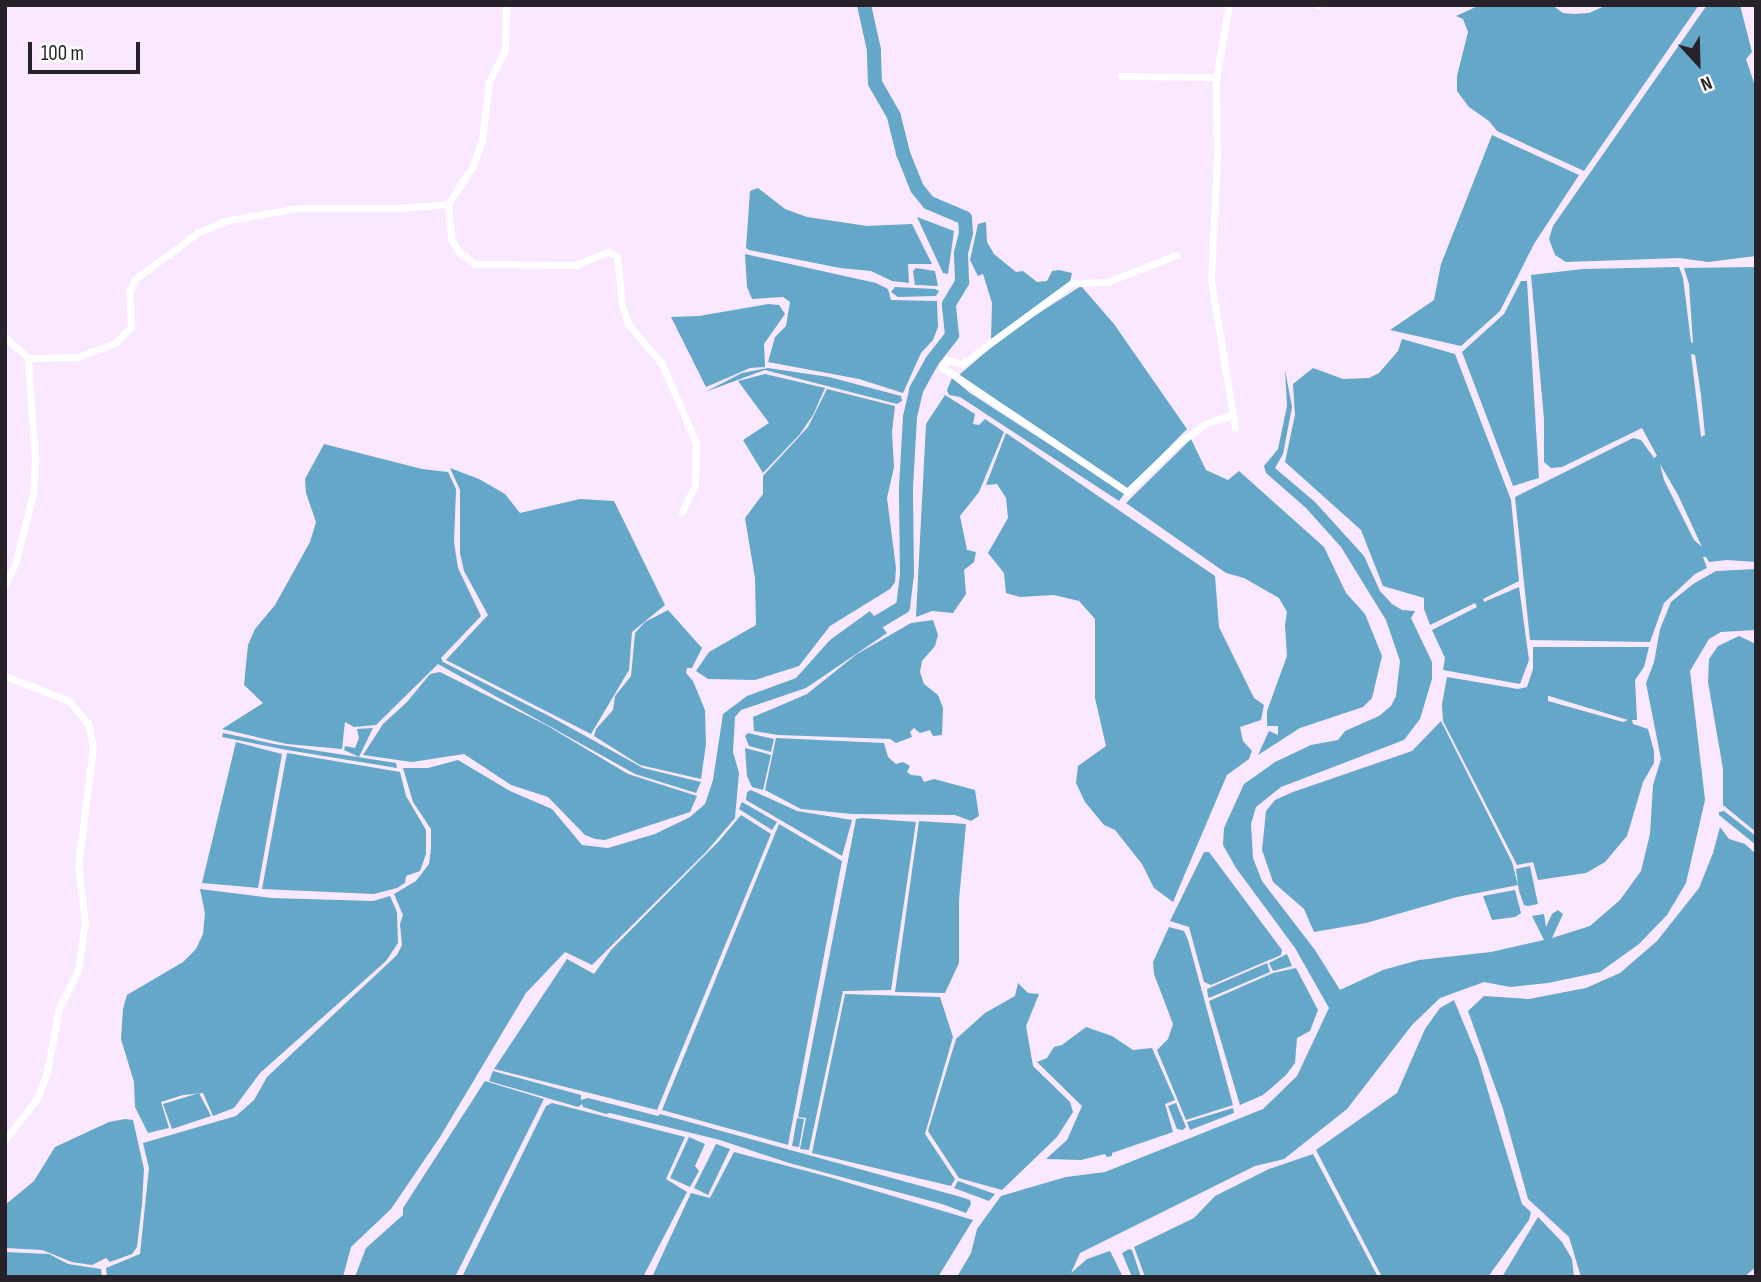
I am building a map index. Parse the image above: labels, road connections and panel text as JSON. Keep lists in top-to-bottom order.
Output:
{
  "scale_bar": "100 m",
  "north": "bottom"
}
